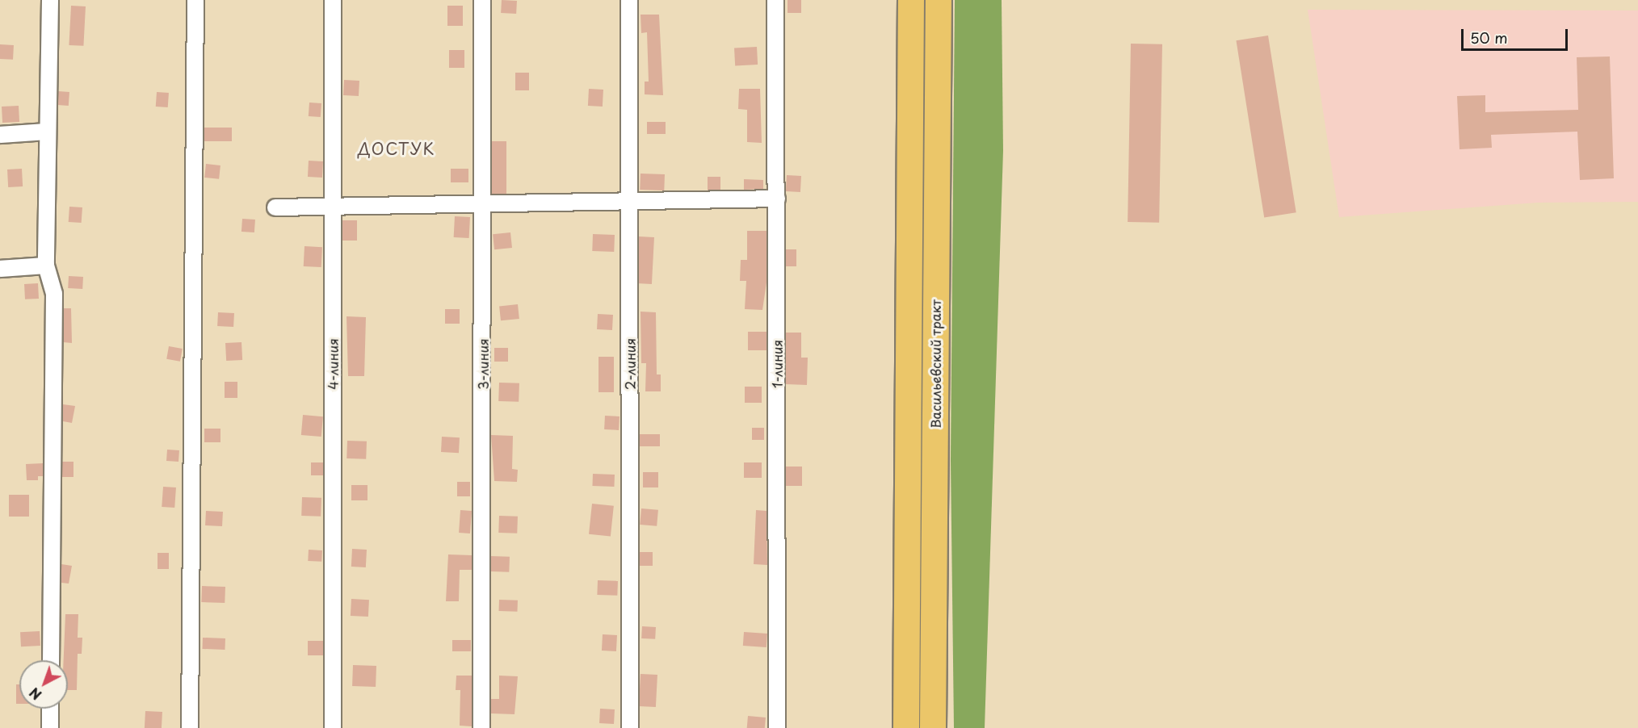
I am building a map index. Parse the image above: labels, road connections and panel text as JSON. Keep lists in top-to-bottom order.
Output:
{
  "streets": {
    "main road": ["Васильевский тракт"],
    "street": [
      "4-линия",
      "3-линия",
      "2-линия",
      "1-линия"
    ]
  },
  "districts": ["ДОСТУК"],
  "scale_bar": "50 m",
  "north": "bottom left"
}
